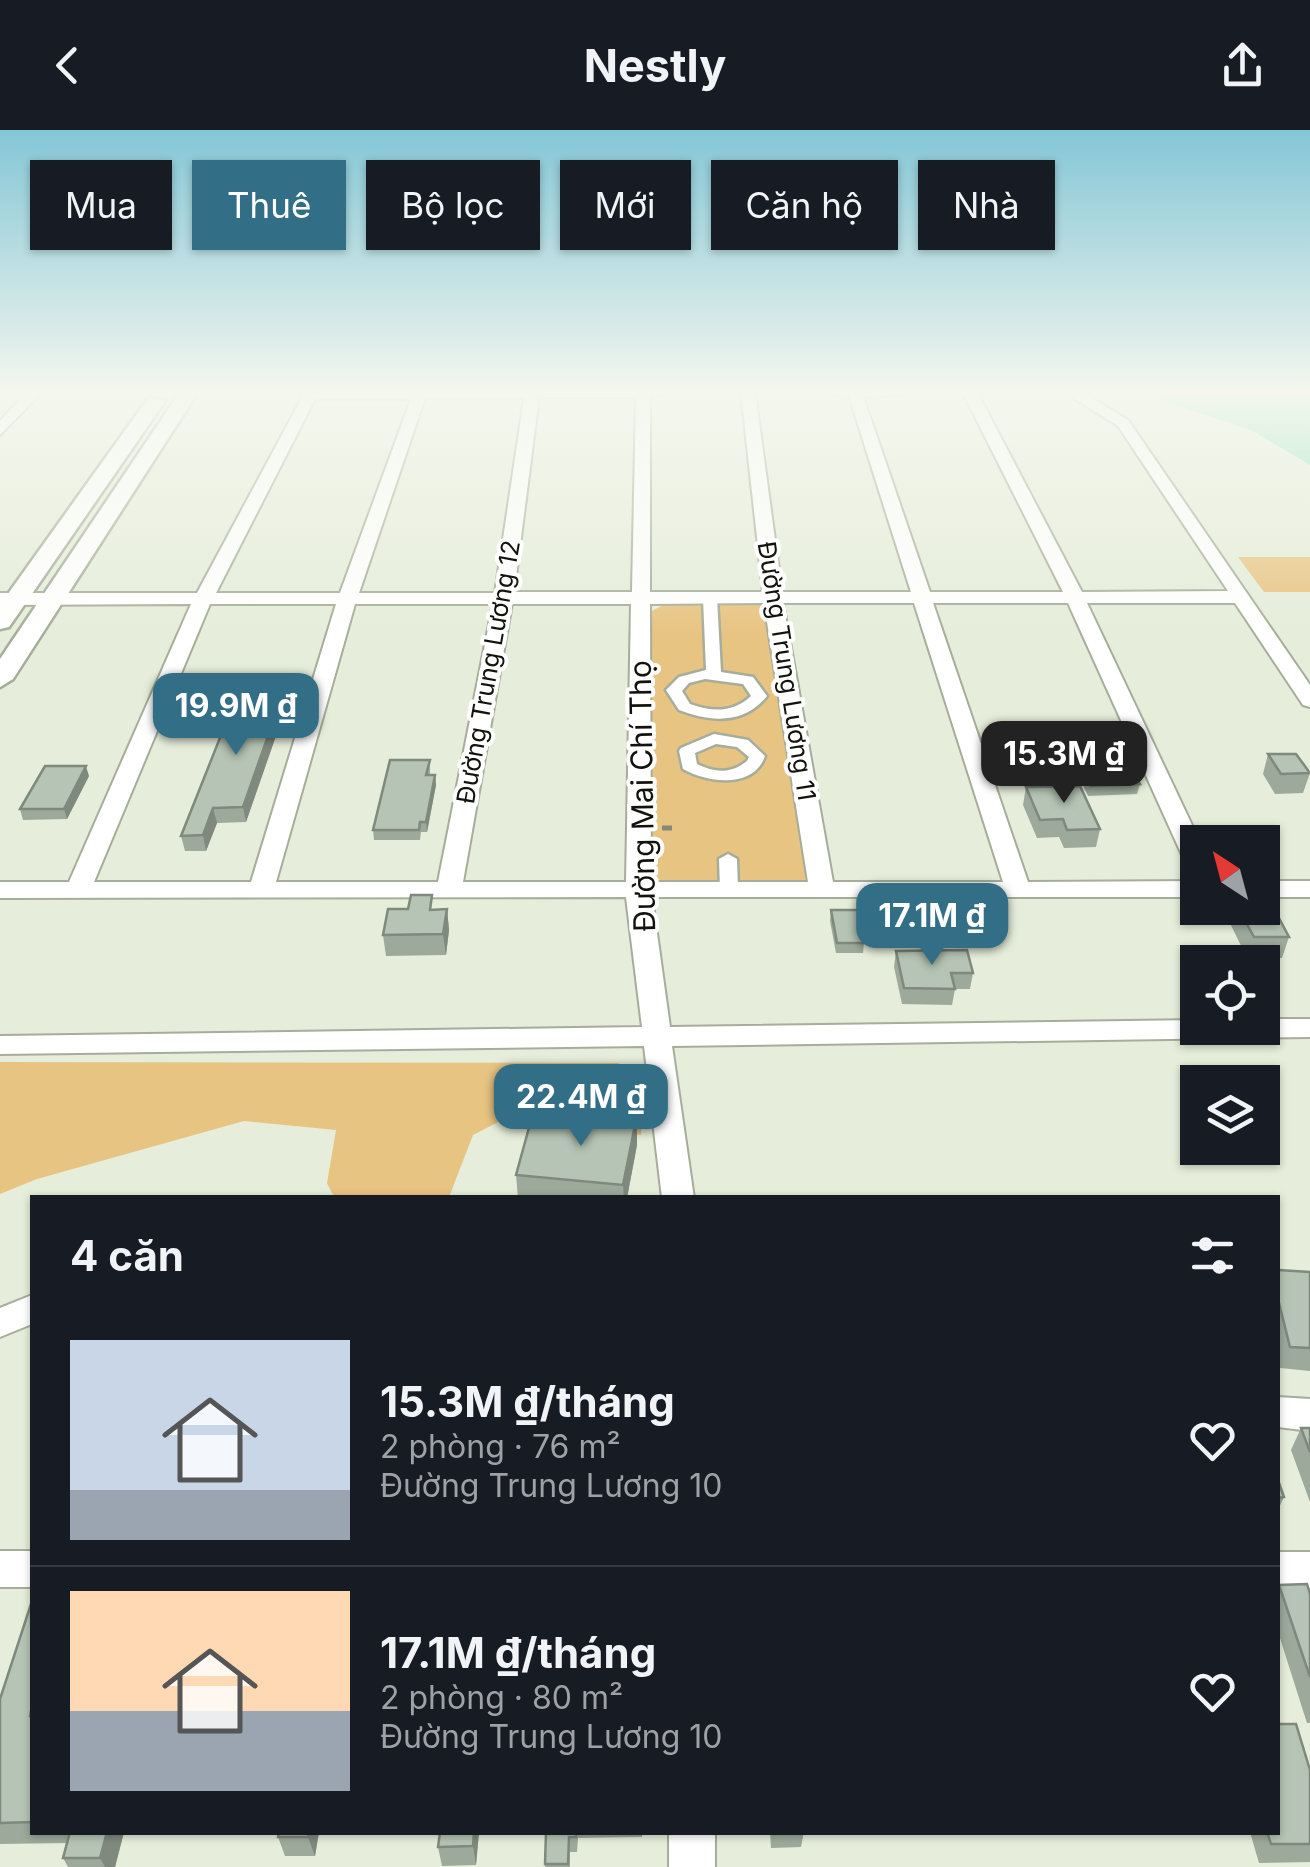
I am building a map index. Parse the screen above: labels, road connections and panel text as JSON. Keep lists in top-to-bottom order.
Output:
{
  "streets": {
    "street": ["Đường Trung Lương 11", "Đường Trung Lương 12", "Đường Mai Chí Thọ"]
  },
  "north": "top left",
  "page": {
    "header": "Nestly",
    "chip": [
      "Mua",
      "Thuê",
      "Bộ lọc",
      "Mới",
      "Căn hộ",
      "Nhà"
    ],
    "price": [
      "19.9M ₫",
      "15.3M ₫",
      "17.1M ₫",
      "22.4M ₫"
    ],
    "heading": "4 căn",
    "list": [
      {
        "name": "15.3M ₫/tháng",
        "note": "2 phòng · 76 m² · Đường Trung Lương 10"
      },
      {
        "name": "17.1M ₫/tháng",
        "note": "2 phòng · 80 m² · Đường Trung Lương 10"
      }
    ]
  }
}
